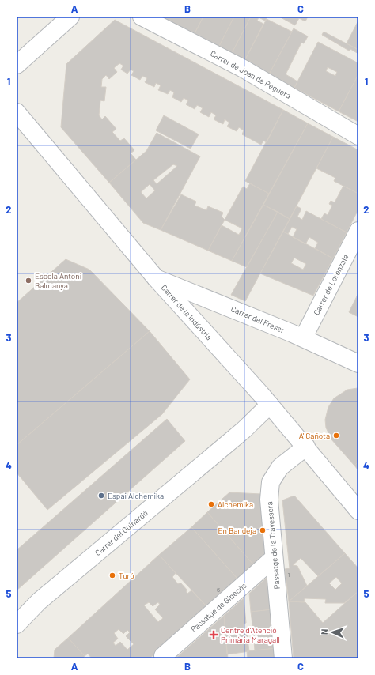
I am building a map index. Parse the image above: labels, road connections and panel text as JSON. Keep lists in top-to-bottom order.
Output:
{
  "streets": {
    "street": [
      "Carrer de Joan de Peguera",
      "Carrer de Lorenzale",
      "Carrer de la Indústria",
      "Carrer del Freser",
      "Carrer del Guinardó",
      "Passatge de la Travessera",
      "Passatge de Ginecòs"
    ]
  },
  "crossings": [
    ["Carrer de Lorenzale", "Carrer del Freser"],
    ["Carrer de la Indústria", "Carrer del Freser"],
    ["Carrer de la Indústria", "Carrer del Guinardó"],
    ["Carrer de la Indústria", "Passatge de la Travessera"],
    ["Passatge de la Travessera", "Passatge de Ginecòs"]
  ],
  "places": {
    "other": [
      "Escola Antoni Balmanya",
      "A' Cañota",
      "Espai Alchemika",
      "Alchemika",
      "En Bandeja",
      "Turó"
    ],
    "health": ["Centre d'Atenció Primària Maragall"]
  },
  "house_numbers": ["1", "6"],
  "north": "left",
  "grid": {
    "columns": ["A", "B", "C"],
    "rows": [
      "1",
      "2",
      "3",
      "4",
      "5"
    ]
  }
}
